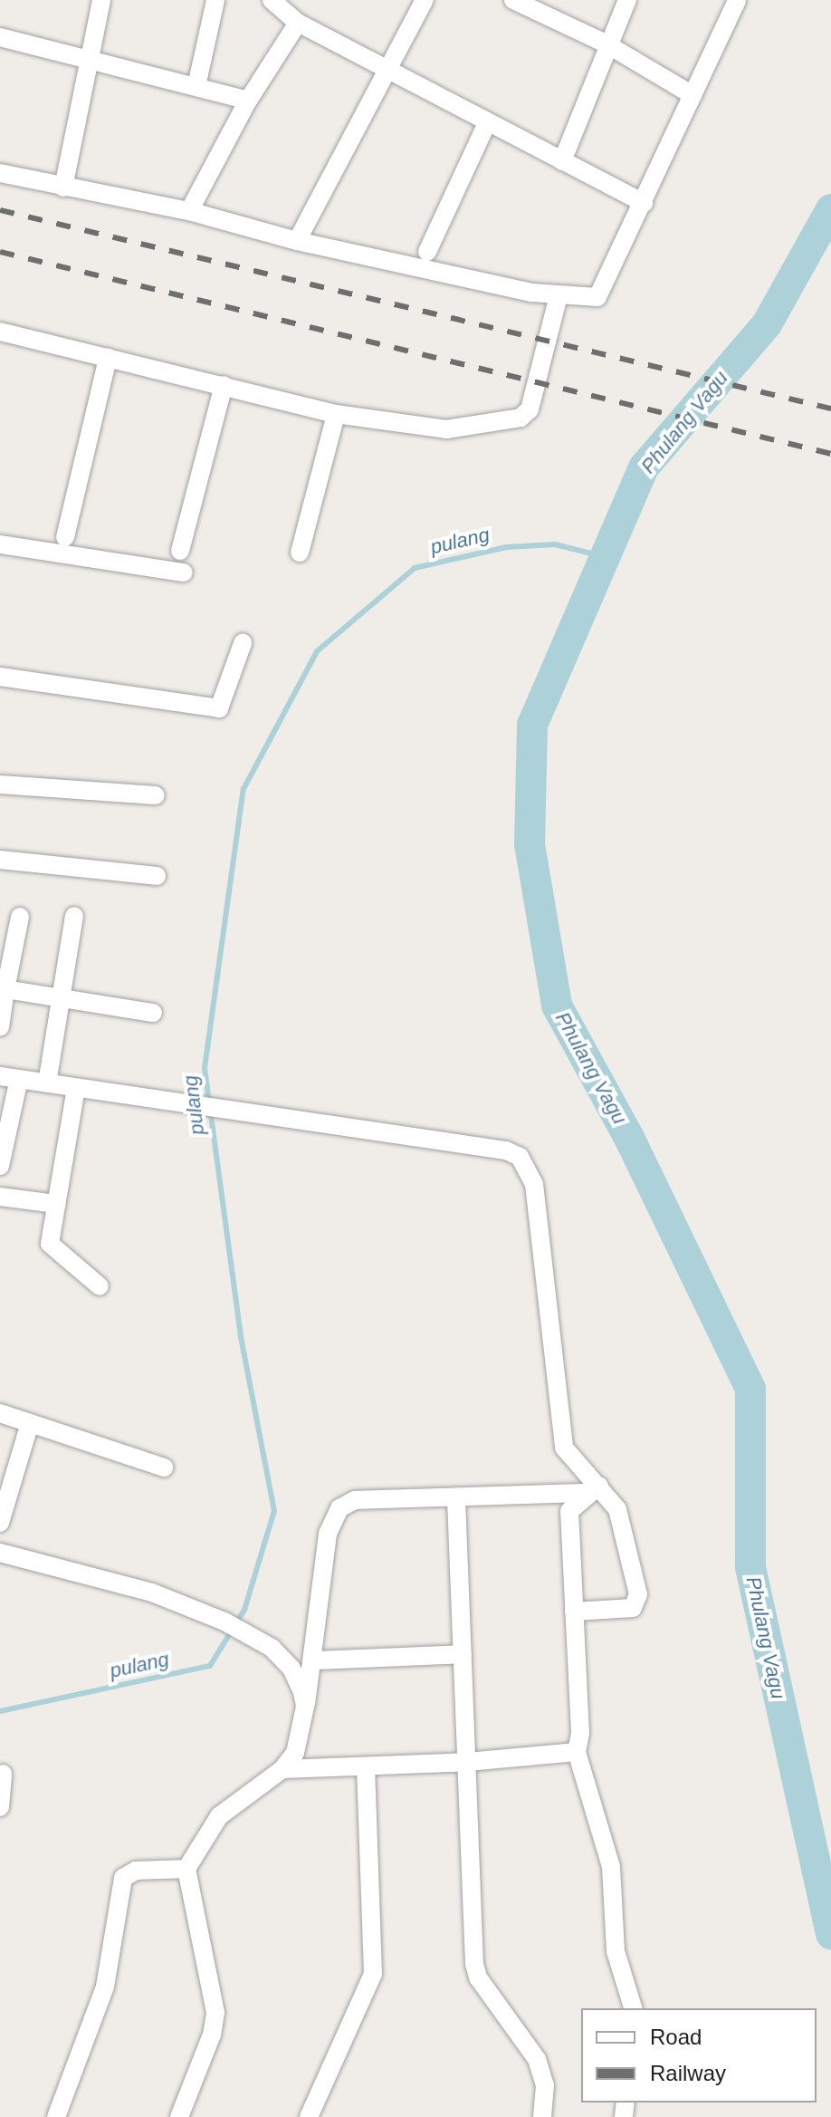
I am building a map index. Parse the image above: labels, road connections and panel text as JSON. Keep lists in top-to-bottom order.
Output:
{
  "water": ["Phulang Vagu", "pulang"],
  "legend": ["Road", "Railway"]
}
